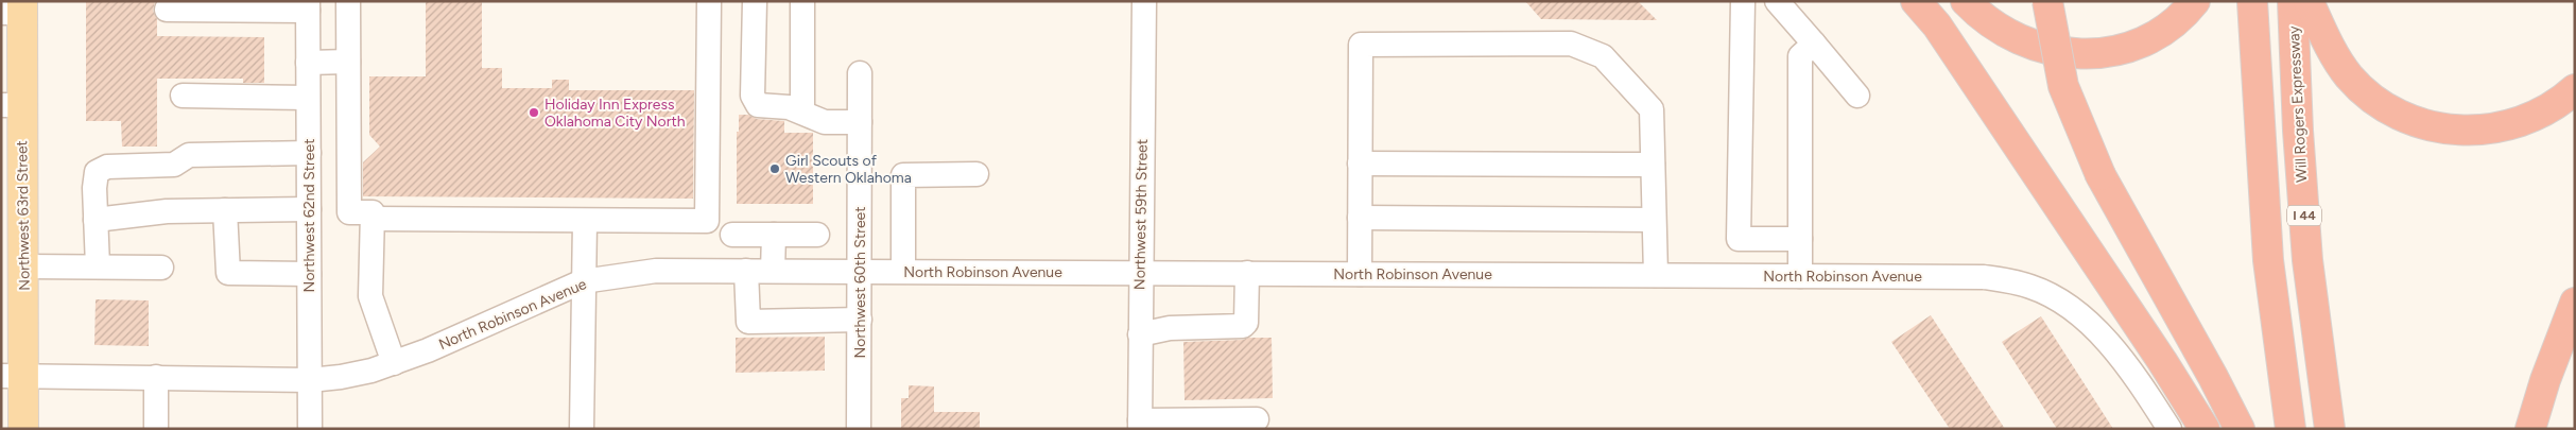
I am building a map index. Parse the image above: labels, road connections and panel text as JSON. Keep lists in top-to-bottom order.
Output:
{
  "streets": {
    "highway": ["Will Rogers Expressway", "I 44"],
    "main road": ["Northwest 63rd Street"],
    "street": [
      "Northwest 59th Street",
      "Northwest 62nd Street",
      "North Robinson Avenue",
      "Northwest 60th Street"
    ]
  },
  "crossings": [
    ["Northwest 59th Street", "North Robinson Avenue"],
    ["Northwest 63rd Street", "North Robinson Avenue"],
    ["Northwest 62nd Street", "North Robinson Avenue"],
    ["North Robinson Avenue", "Northwest 60th Street"]
  ],
  "places": ["Holiday Inn Express Oklahoma City North", "Girl Scouts of Western Oklahoma"]
}
